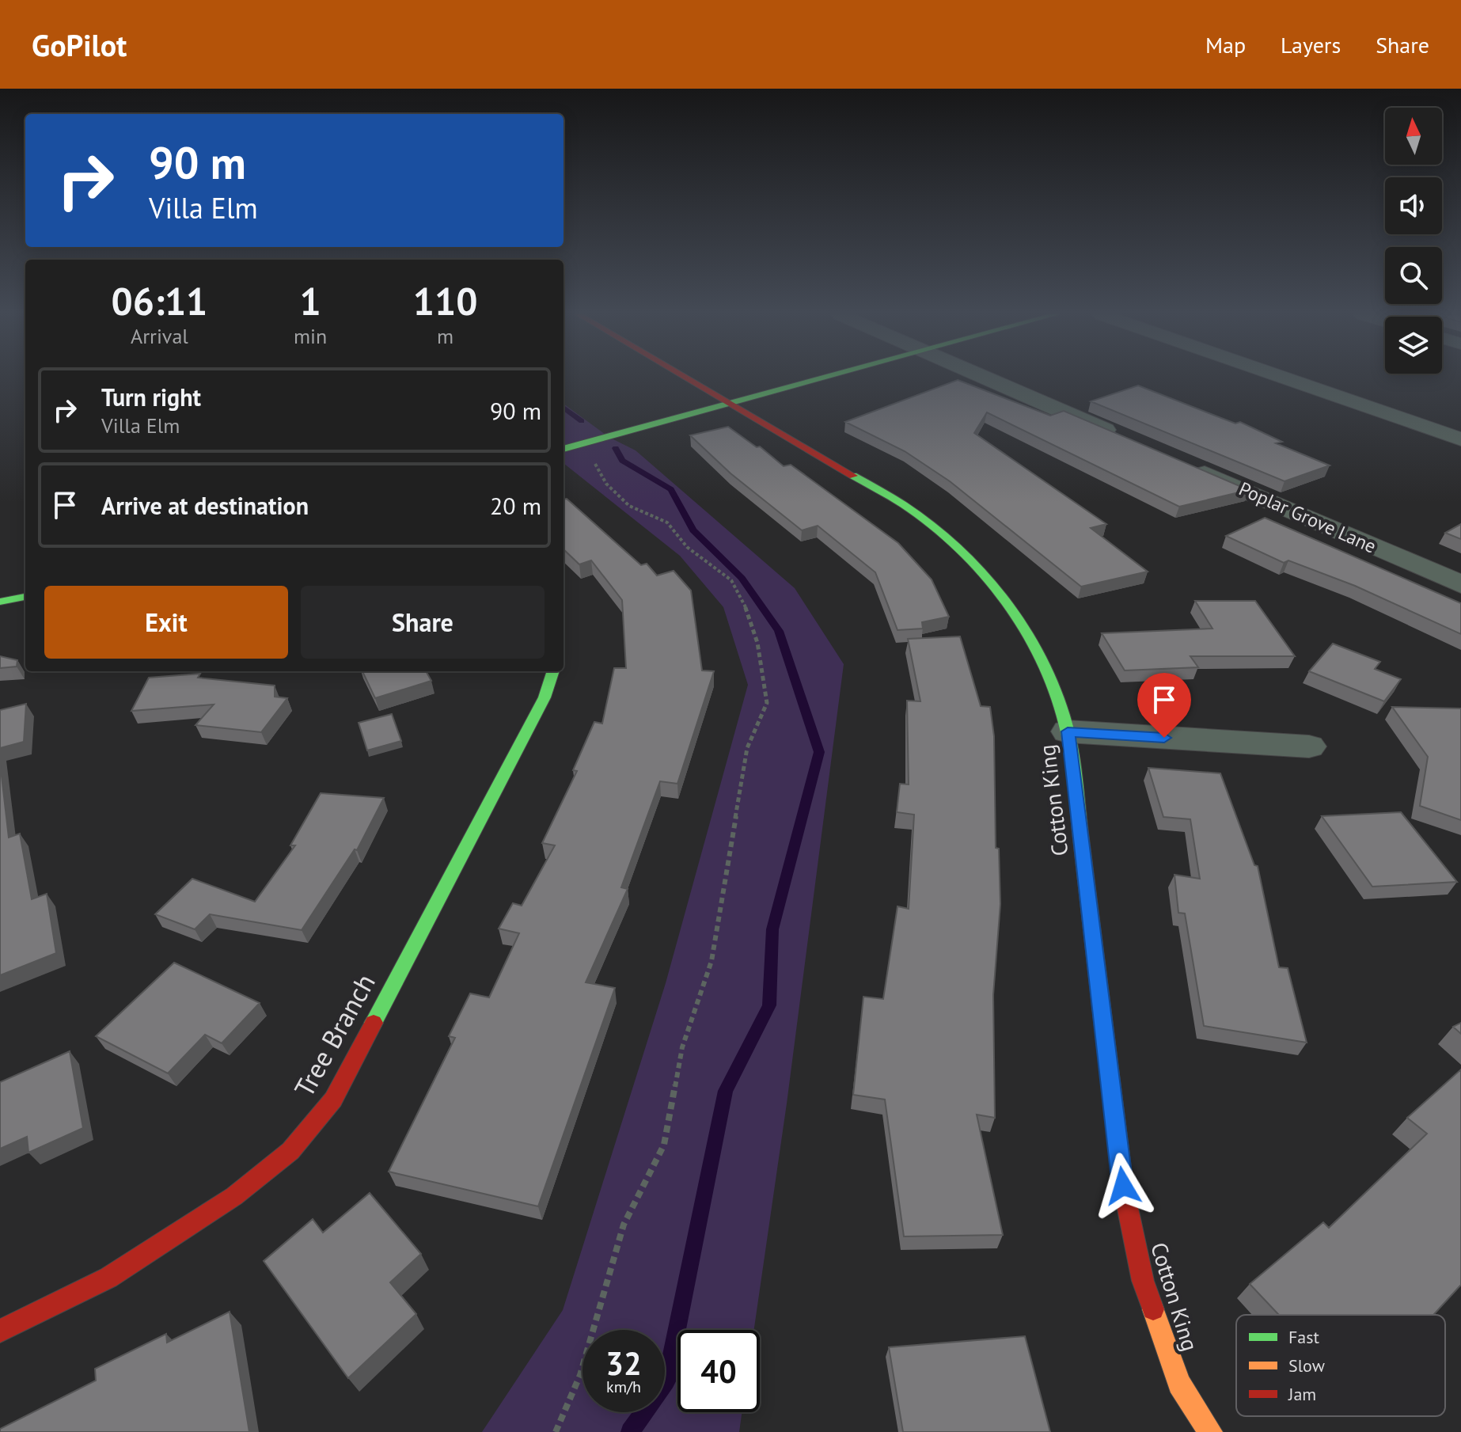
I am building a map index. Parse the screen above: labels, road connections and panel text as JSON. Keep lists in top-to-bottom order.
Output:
{
  "streets": {
    "street": ["Poplar Grove Lane", "Cotton King", "Tree Branch"]
  },
  "legend": ["Fast", "Slow", "Jam"],
  "north": "top",
  "page": {
    "header": "GoPilot",
    "nav": ["Map", "Layers", "Share"],
    "turn": ["90 m", "Villa Elm"],
    "eta": [
      "06:11",
      "Arrival",
      "1",
      "min",
      "110",
      "m"
    ],
    "list": [
      {
        "name": "Turn right",
        "note": "Villa Elm",
        "value": "90 m"
      },
      {
        "name": "Arrive at destination",
        "value": "20 m"
      }
    ],
    "buttons": ["Exit", "Share"],
    "speed": "32 km/h",
    "limit": "40"
  }
}
